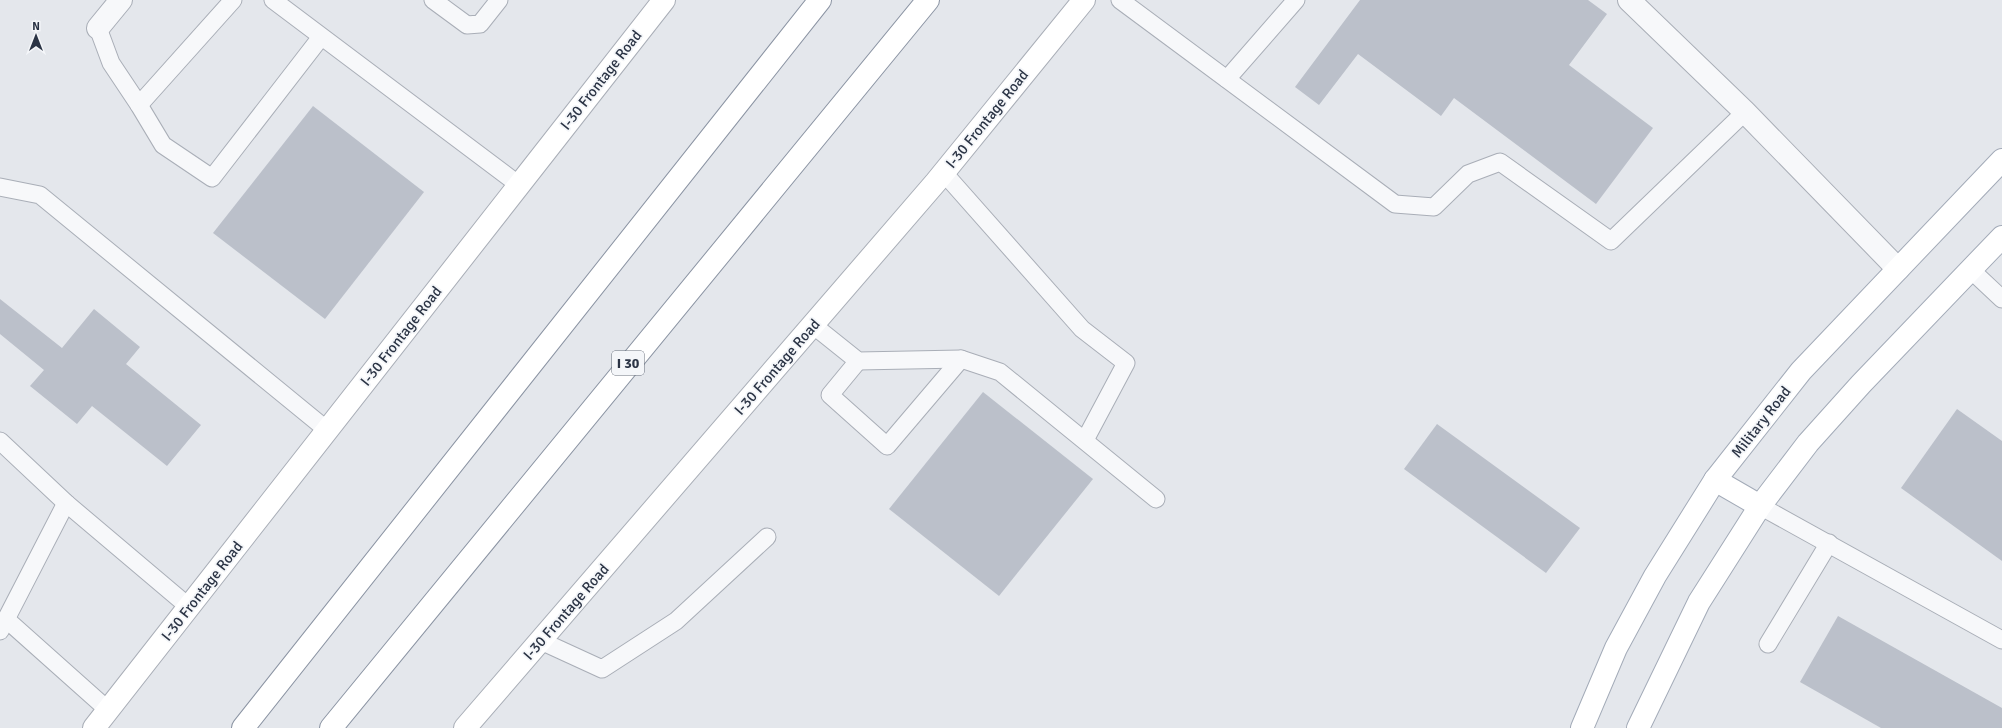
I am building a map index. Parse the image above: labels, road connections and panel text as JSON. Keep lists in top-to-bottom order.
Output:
{
  "streets": {
    "main road": ["I-30 Frontage Road", "I 30", "Military Road"]
  },
  "north": "top"
}
